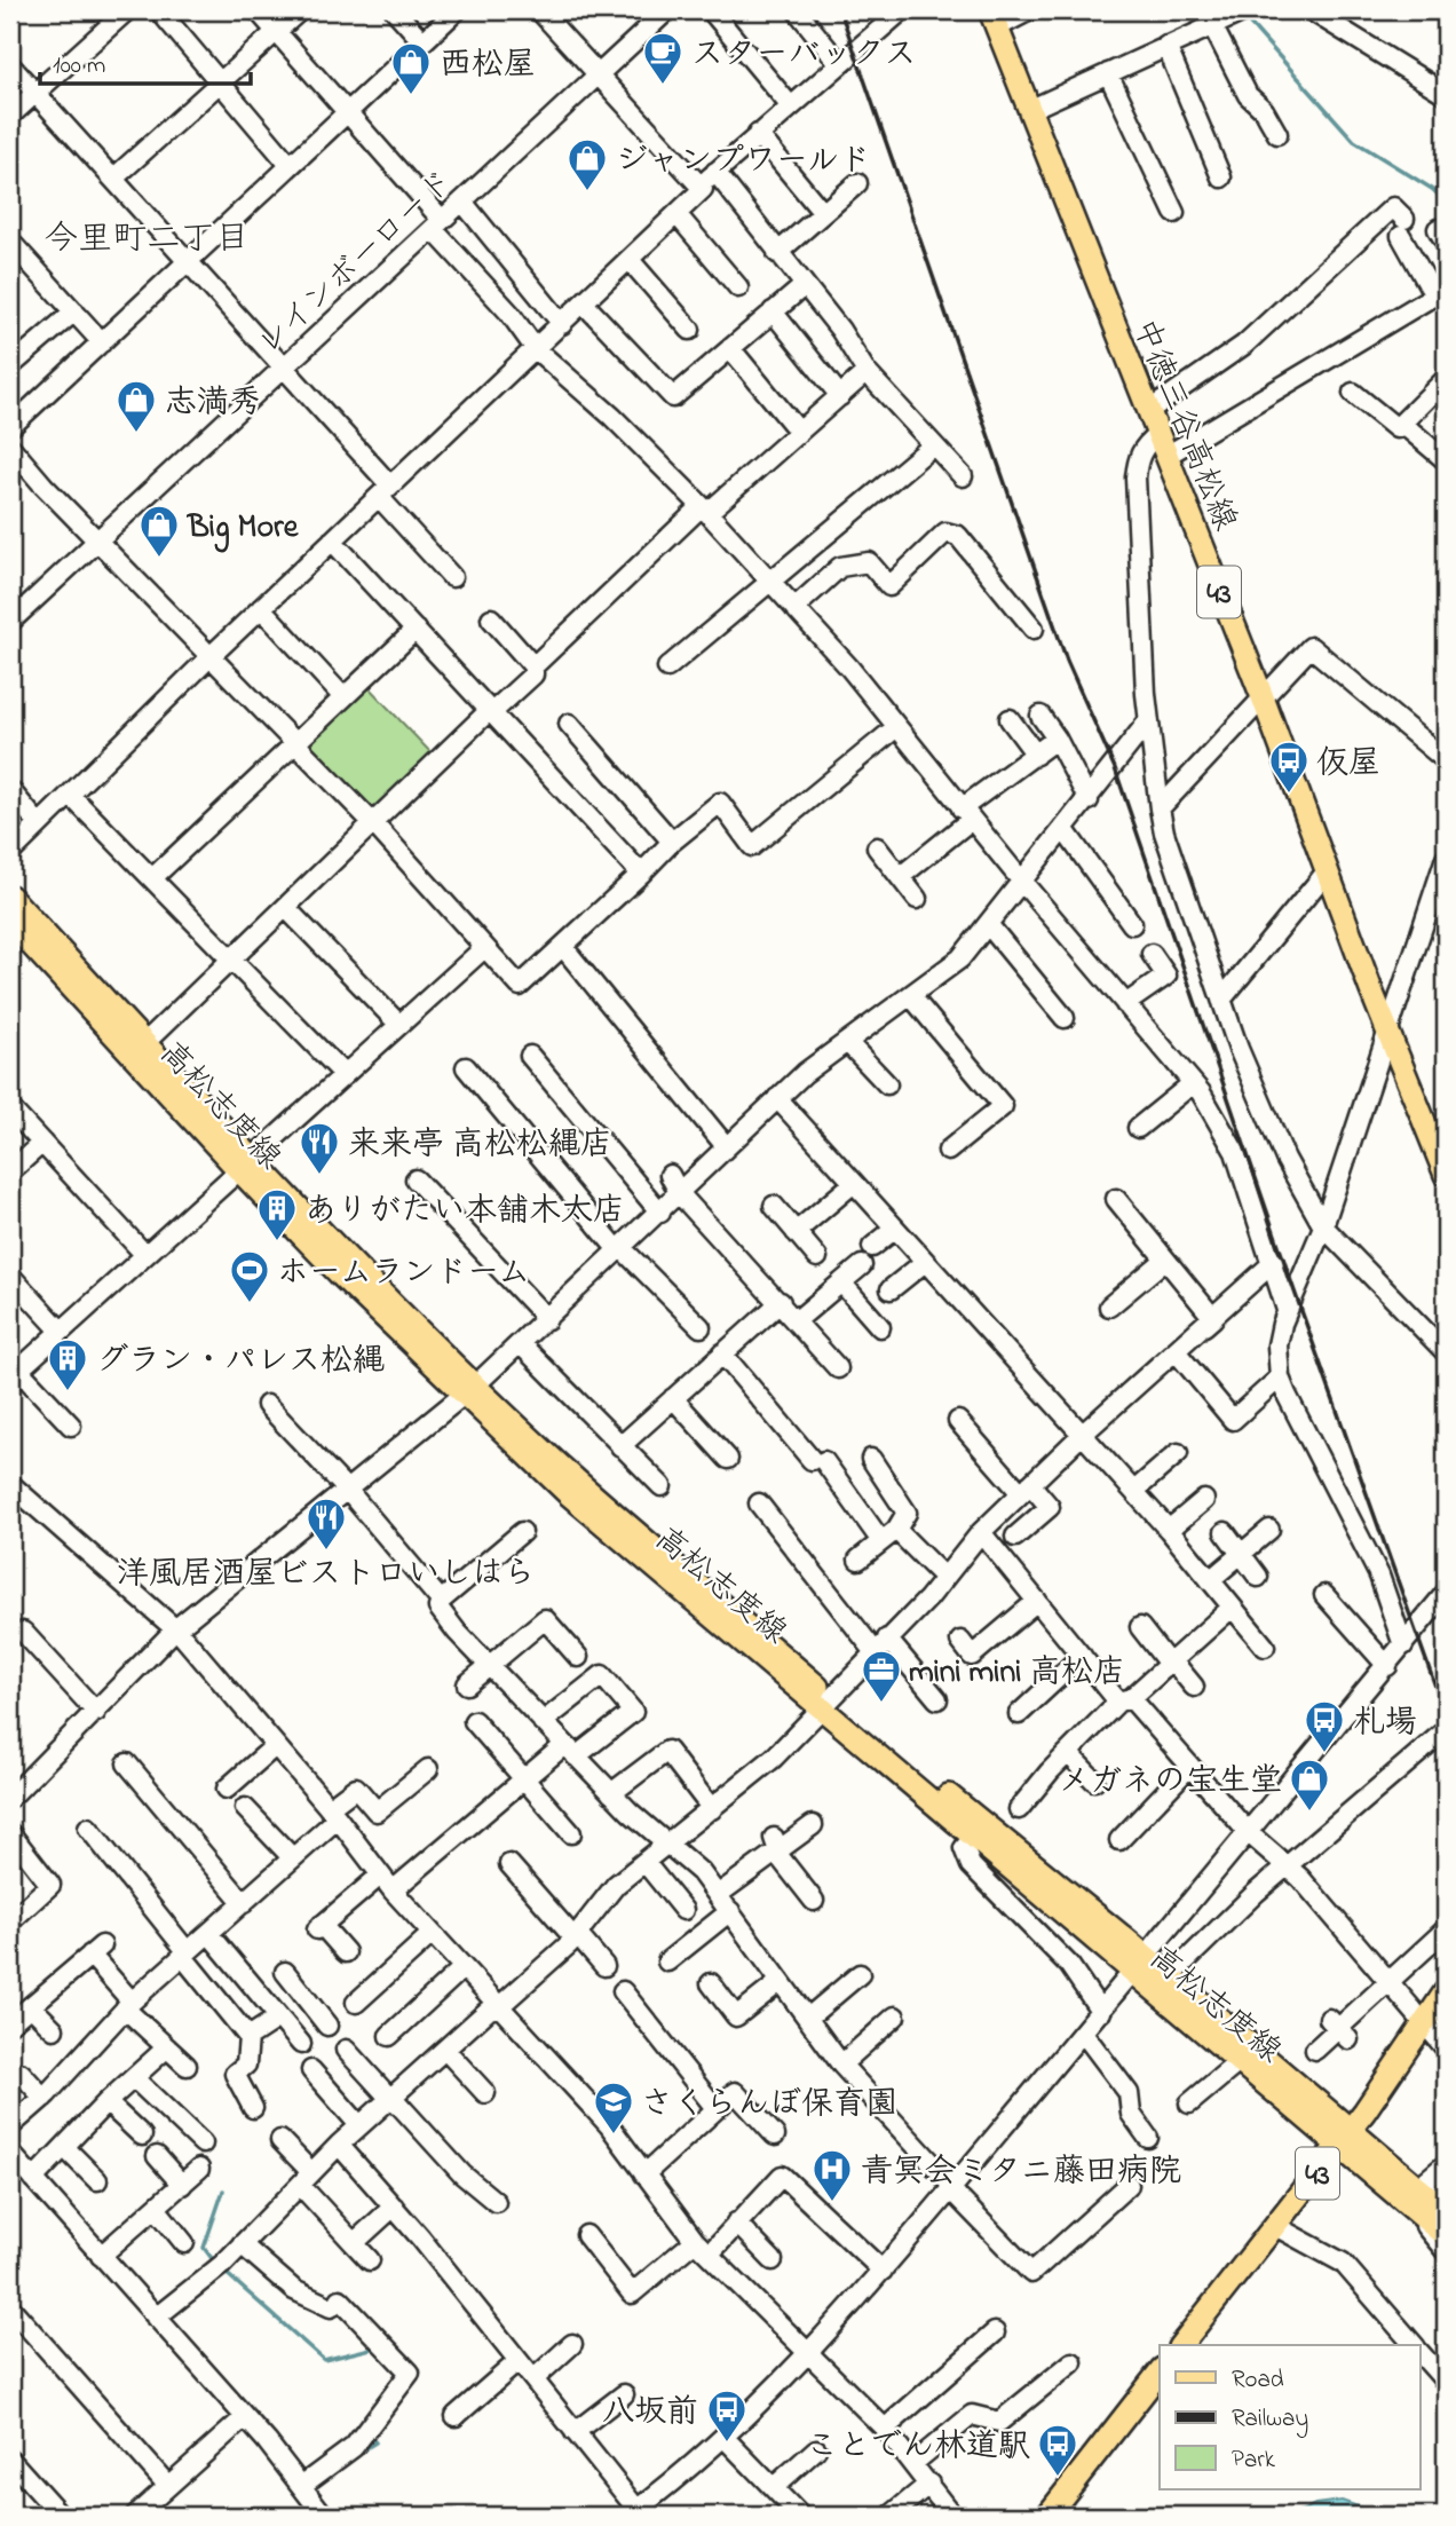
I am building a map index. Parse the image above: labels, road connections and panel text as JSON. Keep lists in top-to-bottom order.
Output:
{
  "streets": {
    "main road": ["中徳三谷高松線", "43", "高松志度線"],
    "street": ["レインボーロード"]
  },
  "crossings": [
    ["43", "高松志度線"]
  ],
  "districts": ["今里町二丁目"],
  "places": {
    "cafe": ["スターバックス"],
    "shop": [
      "西松屋",
      "ジャンプワールド",
      "志満秀",
      "Big More",
      "メガネの宝生堂"
    ],
    "bus stop": [
      "仮屋",
      "札場",
      "八坂前",
      "ことでん林道駅"
    ],
    "restaurant": ["来来亭 高松松縄店", "洋風居酒屋ビストロいしはら"],
    "building": ["ありがたい本舗木太店", "グラン・パレス松縄"],
    "sports": ["ホームランドーム"],
    "office": ["mini mini 高松店"],
    "school or university": ["さくらんぼ保育園"],
    "hospital": ["青冥会ミタニ藤田病院"]
  },
  "legend": ["Road", "Railway", "Park"],
  "scale_bar": "100 m"
}
